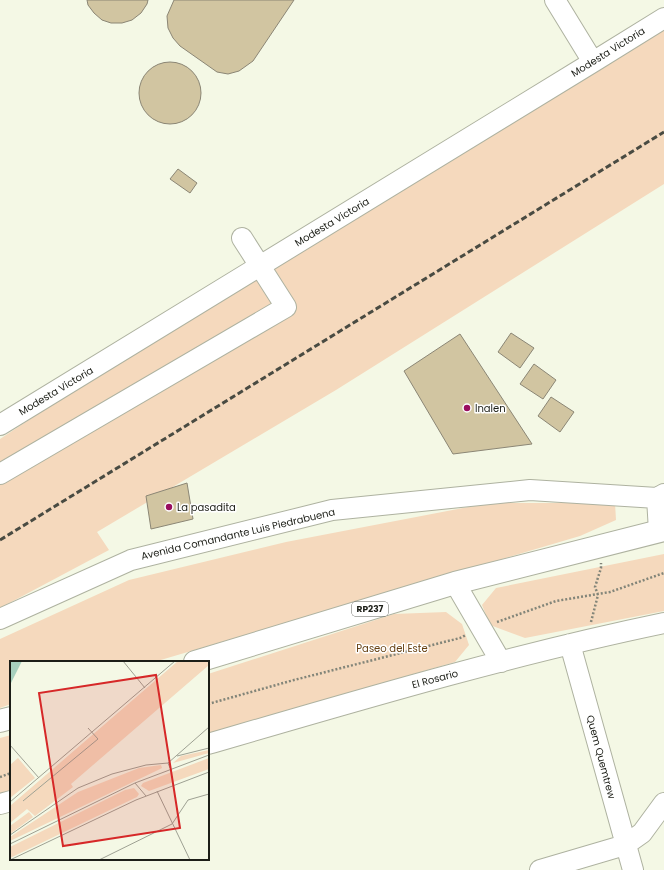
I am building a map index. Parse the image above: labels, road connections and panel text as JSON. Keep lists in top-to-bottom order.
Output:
{
  "streets": {
    "main road": ["RP237"],
    "street": [
      "Modesta Victoria",
      "Avenida Comandante Luis Piedrabuena",
      "El Rosario",
      "Quem Quemtrew"
    ]
  },
  "crossings": [
    ["El Rosario", "Quem Quemtrew"]
  ],
  "parks": ["Paseo del Este"],
  "places": ["Inalen", "La pasadita"]
}
